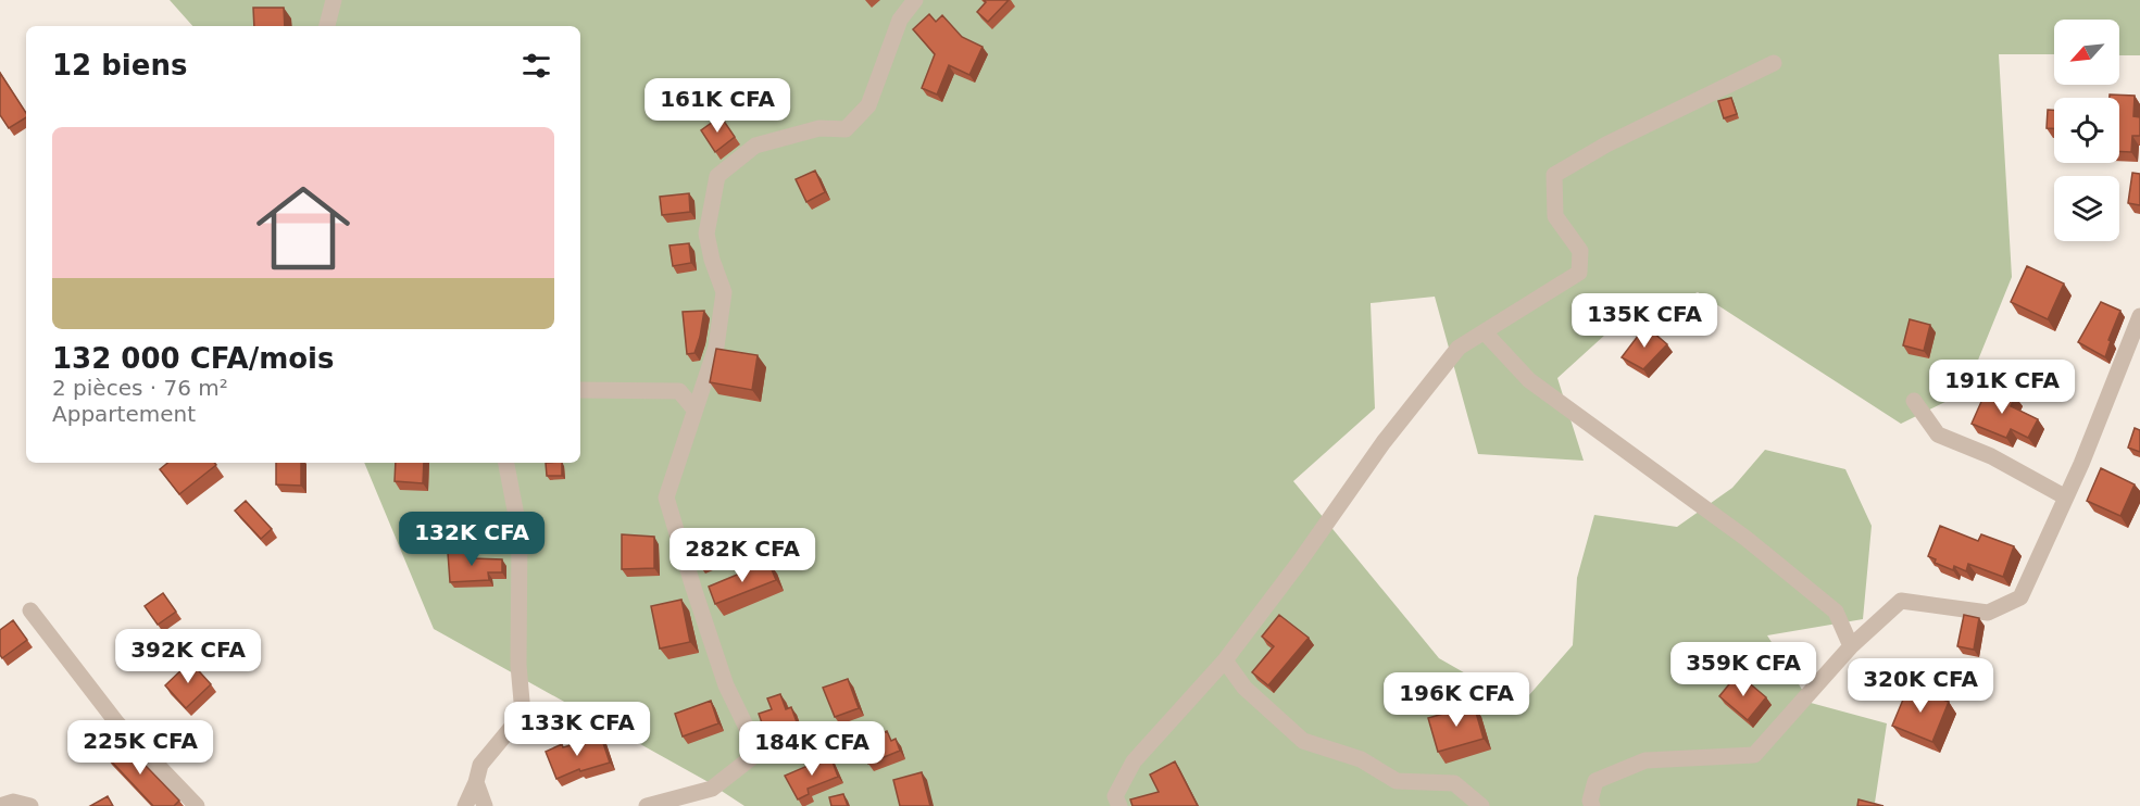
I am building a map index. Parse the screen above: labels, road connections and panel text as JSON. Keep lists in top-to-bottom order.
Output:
{
  "north": "bottom left",
  "page": {
    "heading": "12 biens",
    "price": [
      "161K CFA",
      "135K CFA",
      "191K CFA",
      "132K CFA",
      "282K CFA",
      "392K CFA",
      "359K CFA",
      "320K CFA",
      "196K CFA",
      "133K CFA",
      "225K CFA",
      "184K CFA"
    ],
    "list": [
      {
        "name": "132 000 CFA/mois",
        "note": "2 pièces · 76 m² · Appartement"
      }
    ]
  }
}
